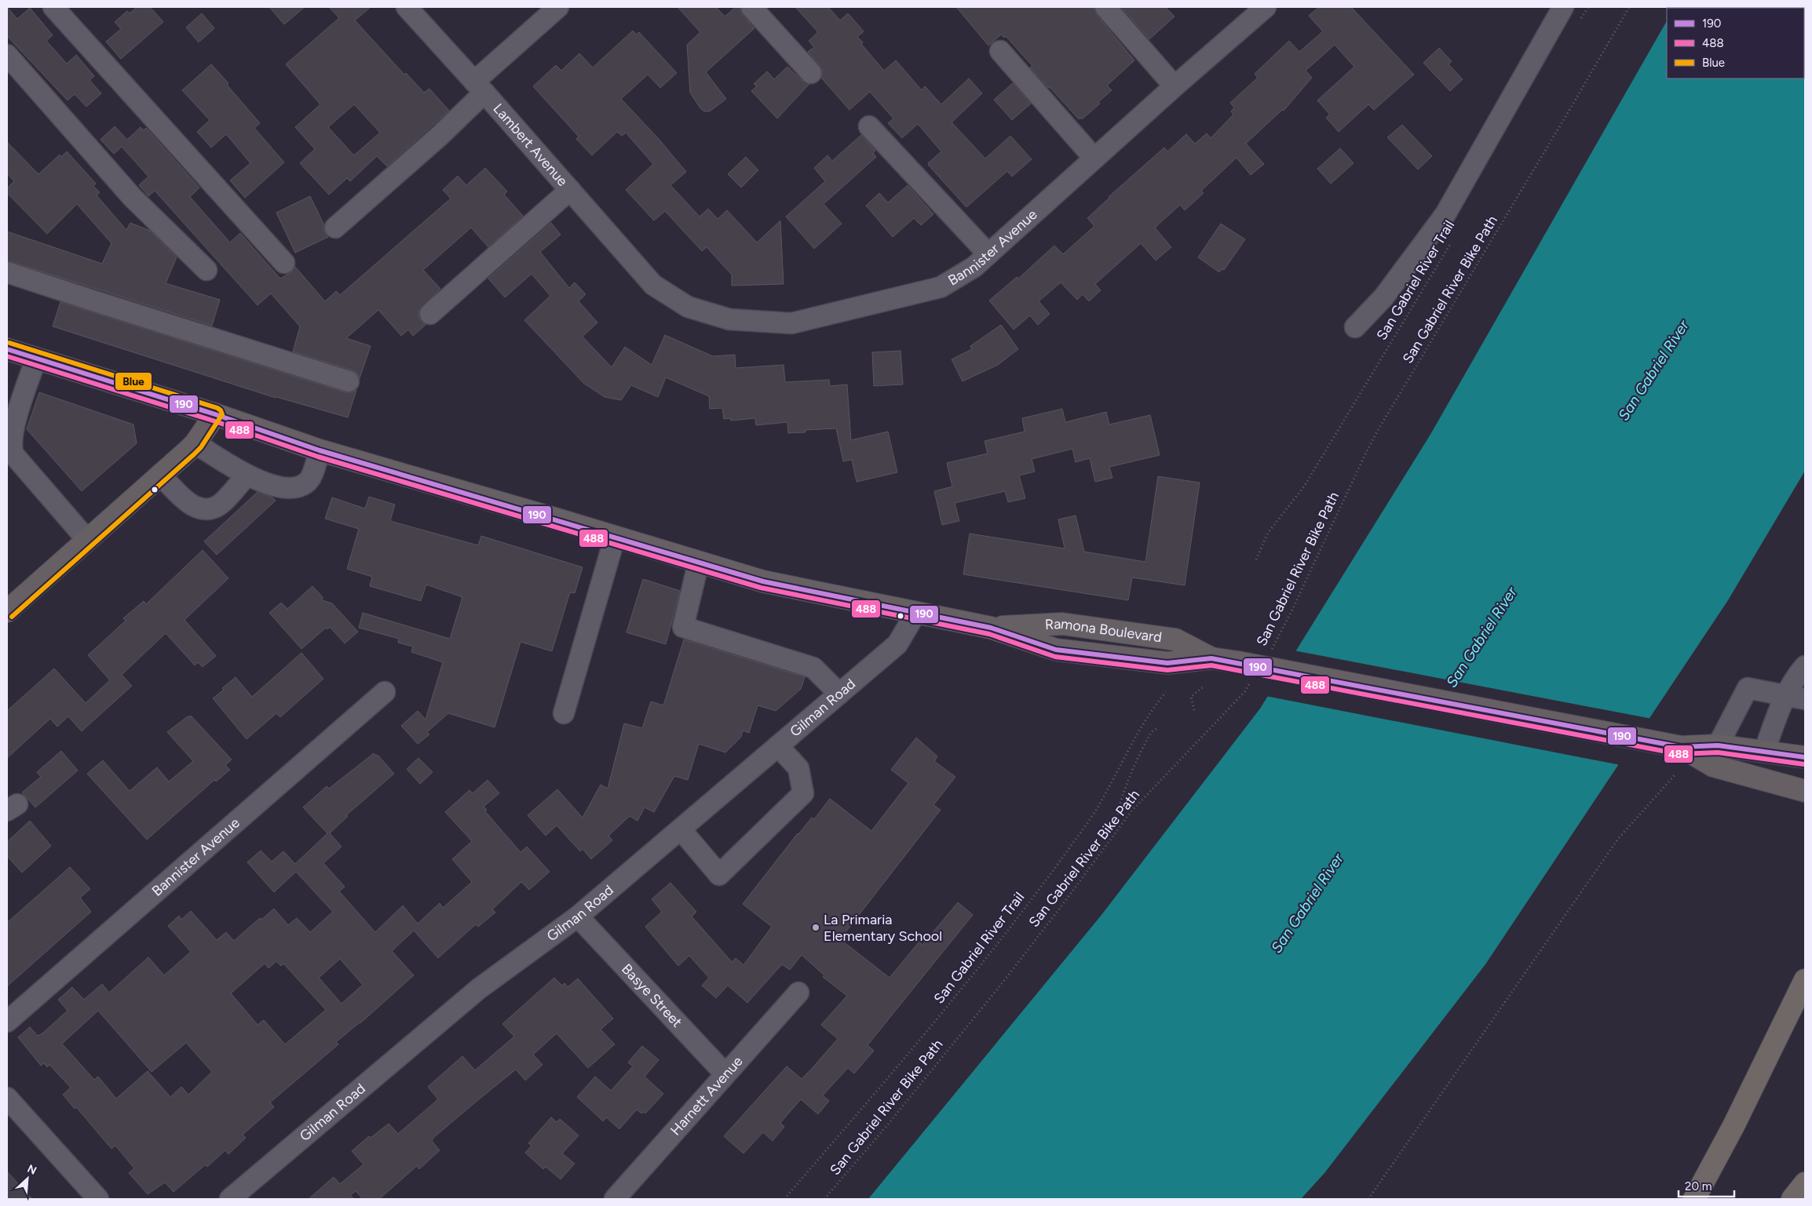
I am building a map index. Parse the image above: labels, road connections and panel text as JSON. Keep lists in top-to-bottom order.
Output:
{
  "streets": {
    "main road": ["Ramona Boulevard"],
    "street": [
      "Lambert Avenue",
      "Bannister Avenue",
      "Gilman Road",
      "Basye Street",
      "Harnett Avenue"
    ],
    "path": ["San Gabriel River Trail", "San Gabriel River Bike Path"]
  },
  "crossings": [
    ["Lambert Avenue", "Bannister Avenue"],
    ["Ramona Boulevard", "Gilman Road"],
    ["Gilman Road", "Basye Street"],
    ["Basye Street", "Harnett Avenue"]
  ],
  "water": ["San Gabriel River"],
  "places": ["La Primaria Elementary School"],
  "lines": ["transit line Blue", "transit line 190", "transit line 488"],
  "legend": ["190", "488", "Blue"],
  "scale_bar": "20 m",
  "north": "top right"
}
